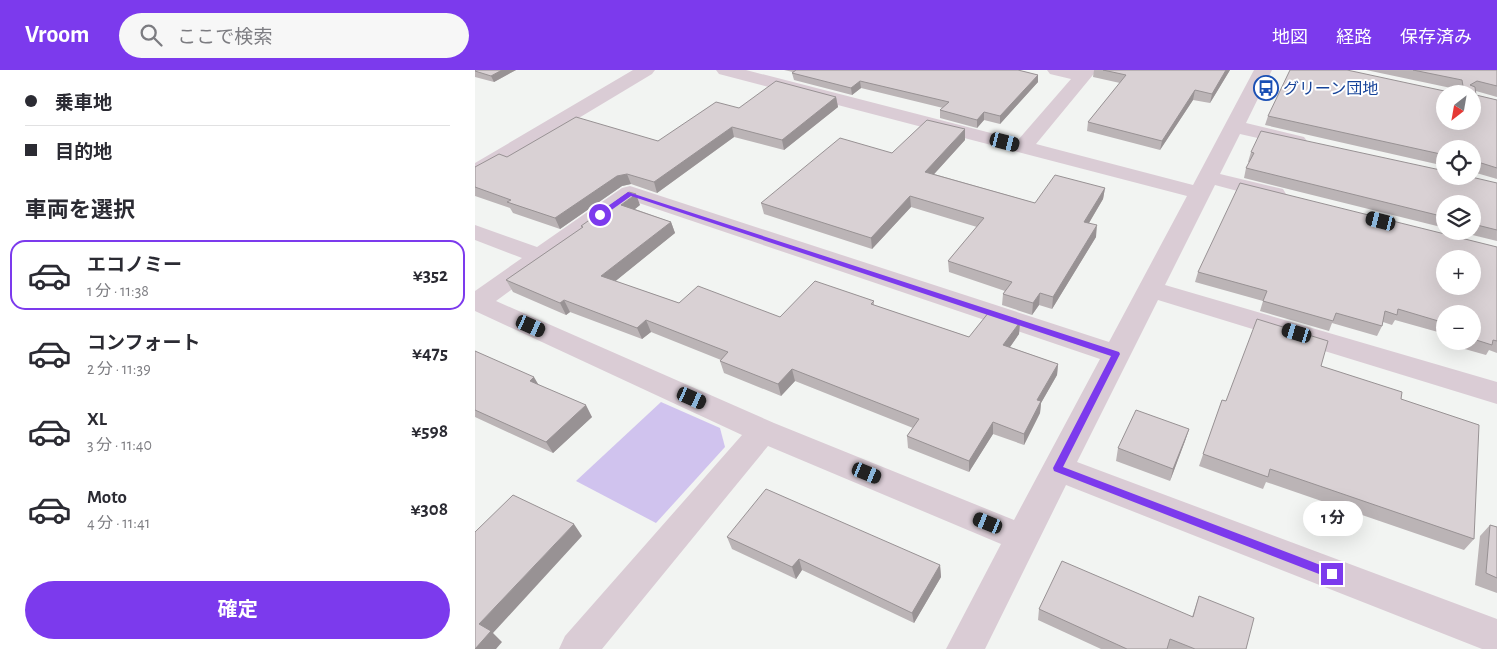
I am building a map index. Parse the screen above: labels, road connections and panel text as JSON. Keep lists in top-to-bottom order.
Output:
{
  "places": {
    "bus stop": ["グリーン団地"]
  },
  "north": "bottom left",
  "page": {
    "header": "Vroom",
    "search": "ここで検索",
    "nav": ["地図", "経路", "保存済み"],
    "banner": ["乗車地", "目的地"],
    "map_buttons": ["+", "−"],
    "heading": "車両を選択",
    "list": [
      {
        "name": "エコノミー",
        "note": "1 分 · 11:38",
        "value": "¥352"
      },
      {
        "name": "コンフォート",
        "note": "2 分 · 11:39",
        "value": "¥475"
      },
      {
        "name": "XL",
        "note": "3 分 · 11:40",
        "value": "¥598"
      },
      {
        "name": "Moto",
        "note": "4 分 · 11:41",
        "value": "¥308"
      }
    ],
    "bubble": "1 分",
    "buttons": "確定"
  }
}
